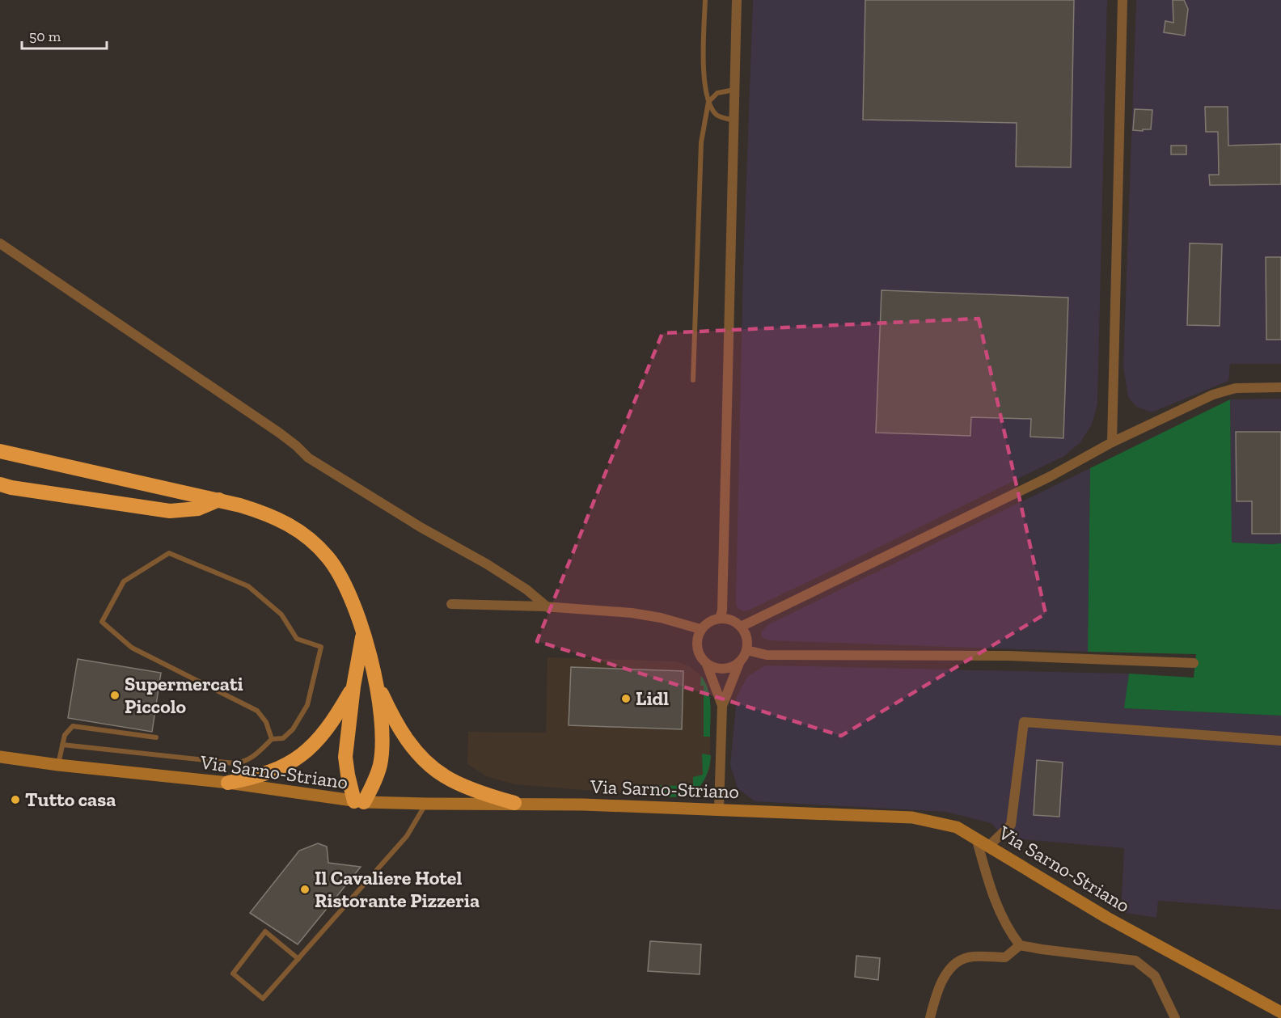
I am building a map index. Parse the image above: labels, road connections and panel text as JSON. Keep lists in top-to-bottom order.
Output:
{
  "streets": {
    "main road": ["Via Sarno-Striano"]
  },
  "places": [
    "Supermercati Piccolo",
    "Lidl",
    "Tutto casa",
    "Il Cavaliere Hotel Ristorante Pizzeria"
  ],
  "scale_bar": "50 m"
}
